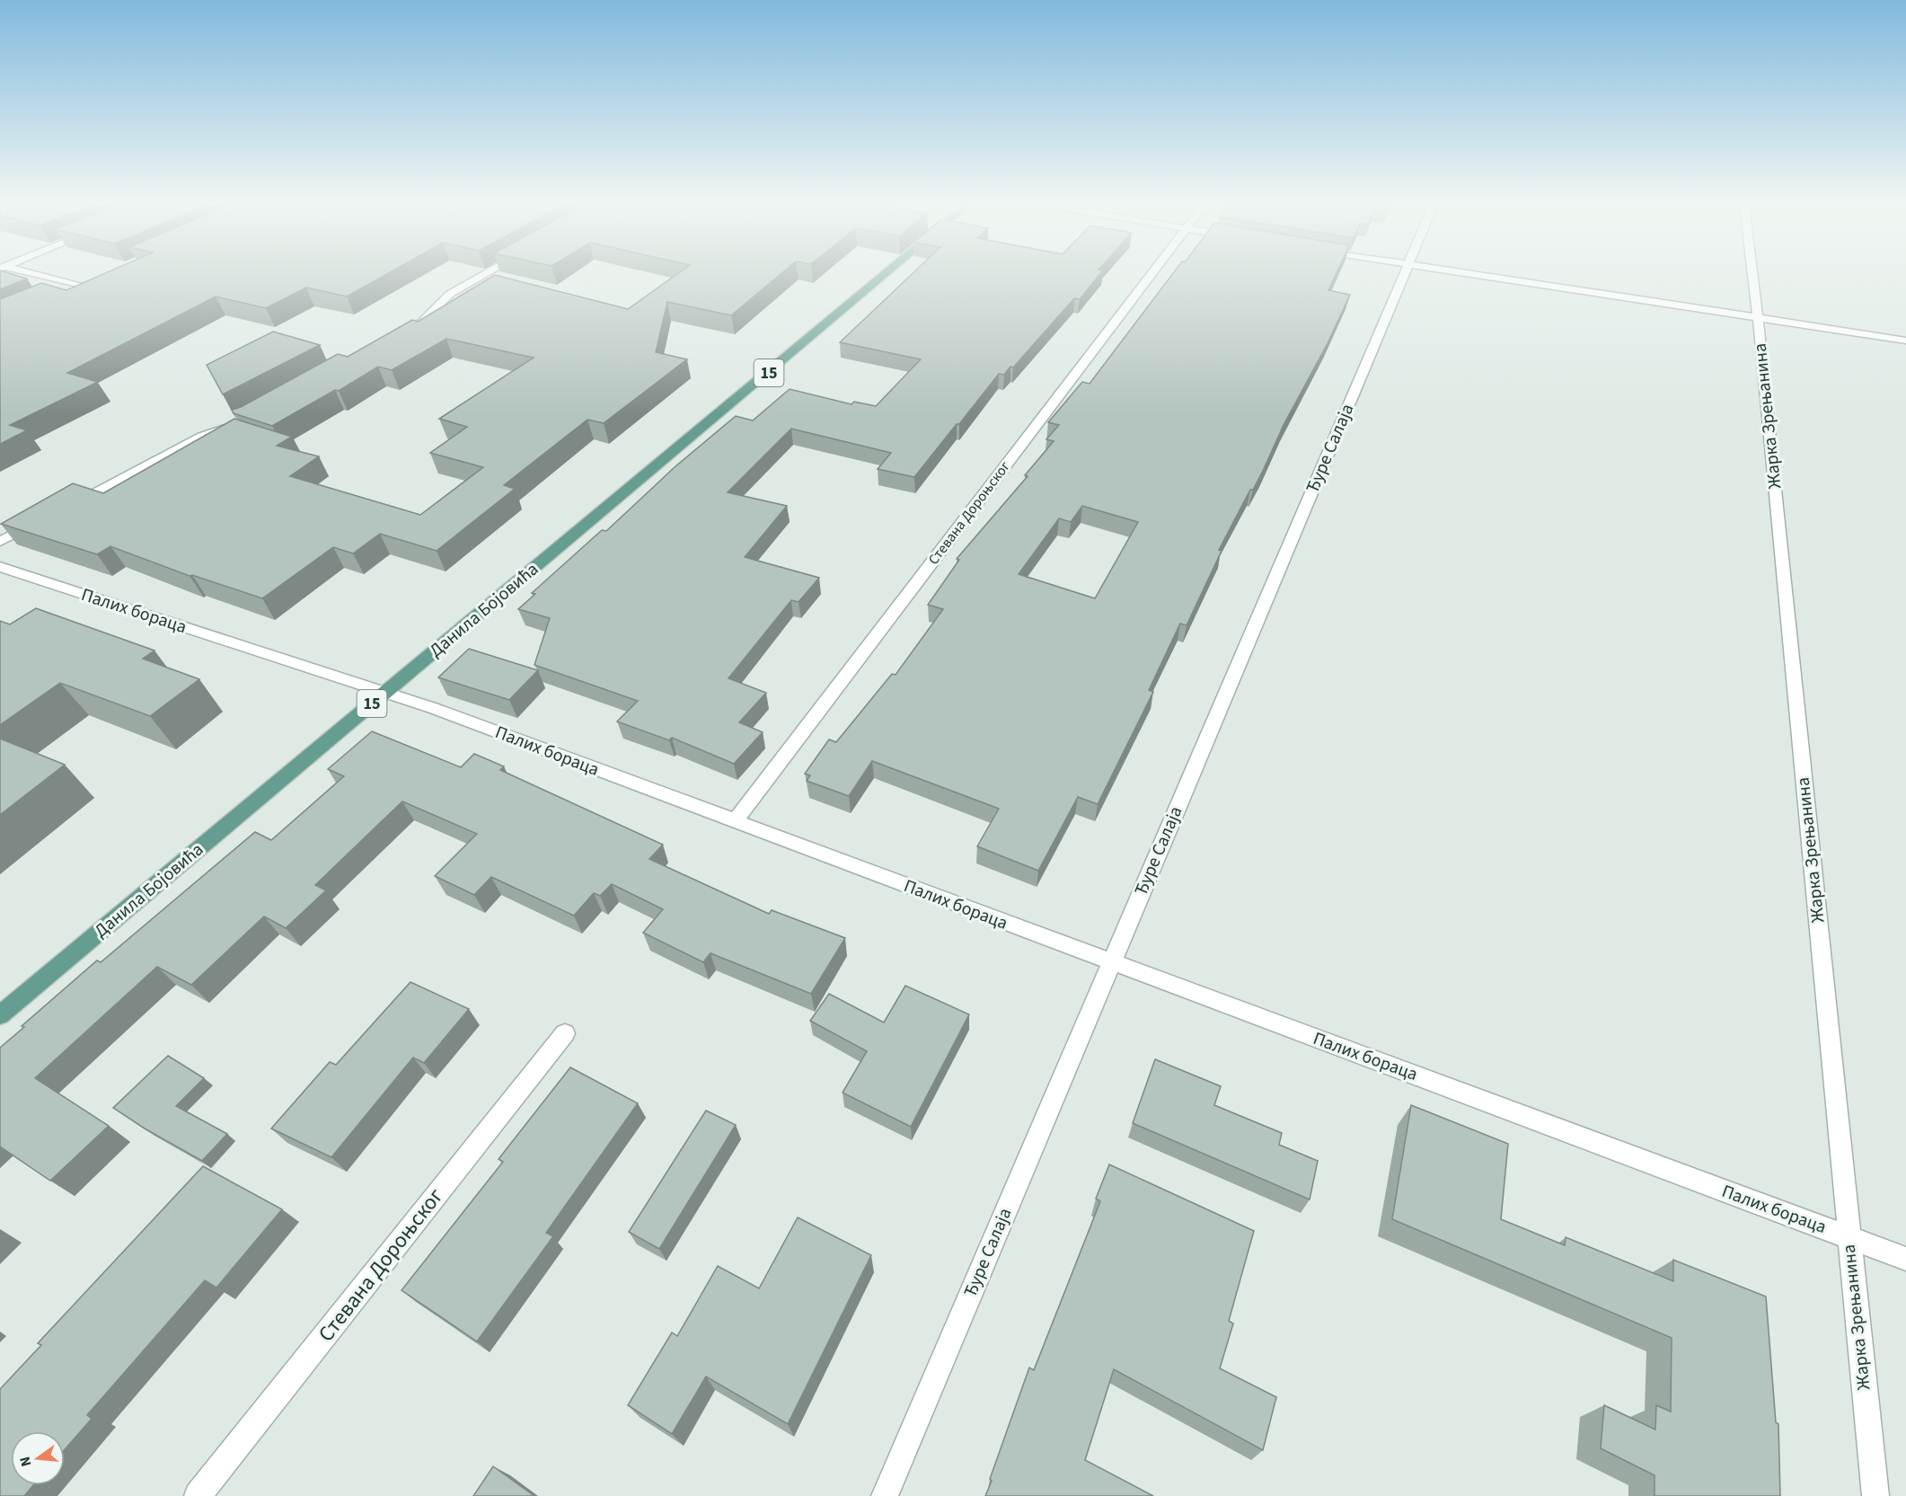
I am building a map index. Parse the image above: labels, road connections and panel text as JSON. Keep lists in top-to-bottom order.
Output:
{
  "streets": {
    "main road": ["15", "Данила Бојовића"],
    "street": [
      "Жарка Зрењанина",
      "Ђуре Салаја",
      "Стевана Дороњског",
      "Палих бораца"
    ]
  },
  "crossings": [
    ["Жарка Зрењанина", "Палих бораца"],
    ["Ђуре Салаја", "Палих бораца"],
    ["Стевана Дороњског", "Палих бораца"],
    ["Данила Бојовића", "Палих бораца"]
  ],
  "north": "left"
}
